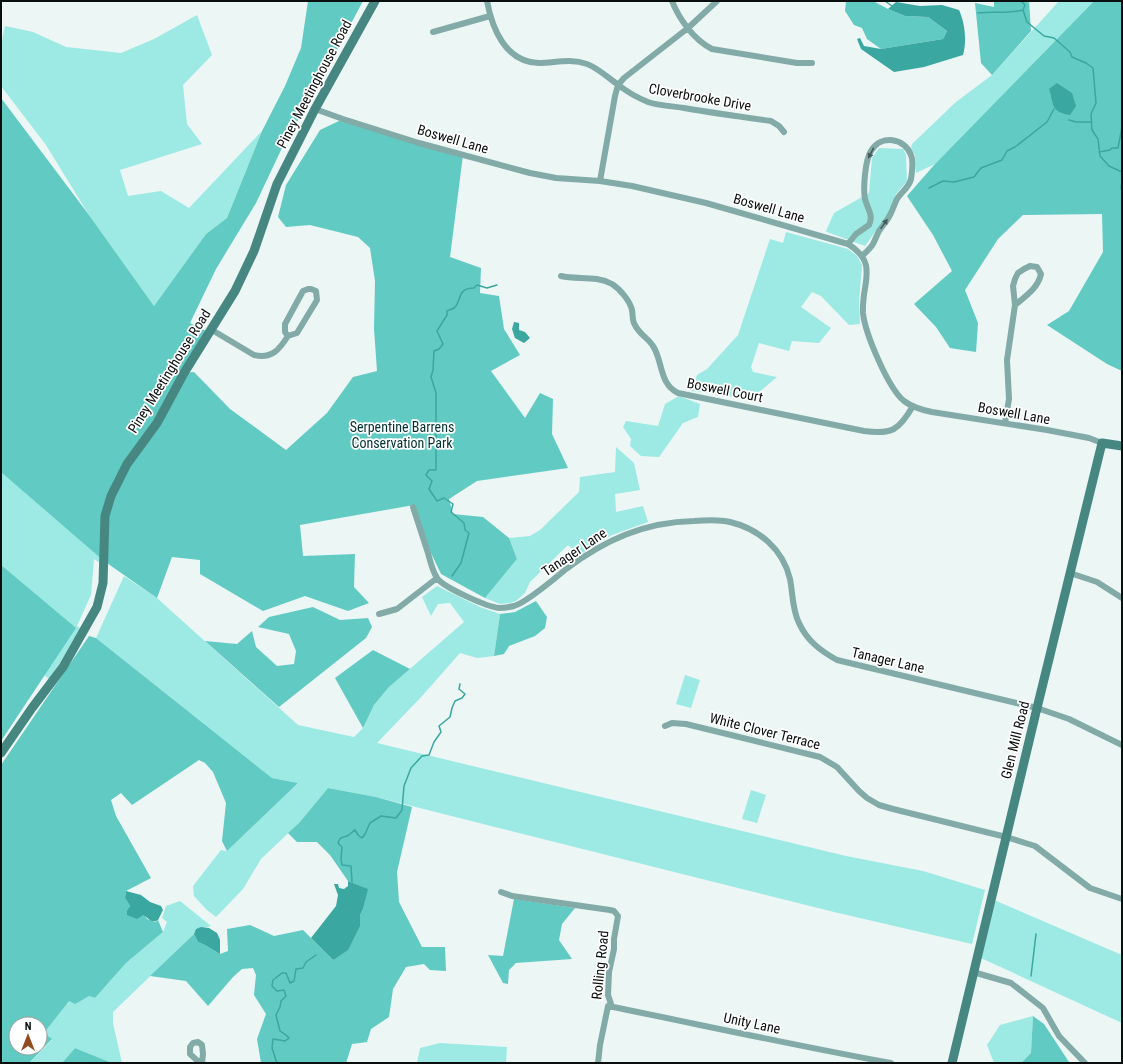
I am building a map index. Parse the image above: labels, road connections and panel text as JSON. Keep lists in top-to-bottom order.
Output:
{
  "streets": {
    "main road": ["Piney Meetinghouse Road", "Glen Mill Road"],
    "street": [
      "Cloverbrooke Drive",
      "Boswell Lane",
      "Boswell Court",
      "Tanager Lane",
      "White Clover Terrace",
      "Rolling Road",
      "Unity Lane"
    ]
  },
  "crossings": [
    ["Piney Meetinghouse Road", "Boswell Lane"],
    ["Boswell Lane", "Boswell Court"],
    ["Boswell Lane", "Glen Mill Road"],
    ["Tanager Lane", "Glen Mill Road"],
    ["White Clover Terrace", "Glen Mill Road"],
    ["Rolling Road", "Unity Lane"]
  ],
  "parks": ["Serpentine Barrens Conservation Park"],
  "north": "top"
}
